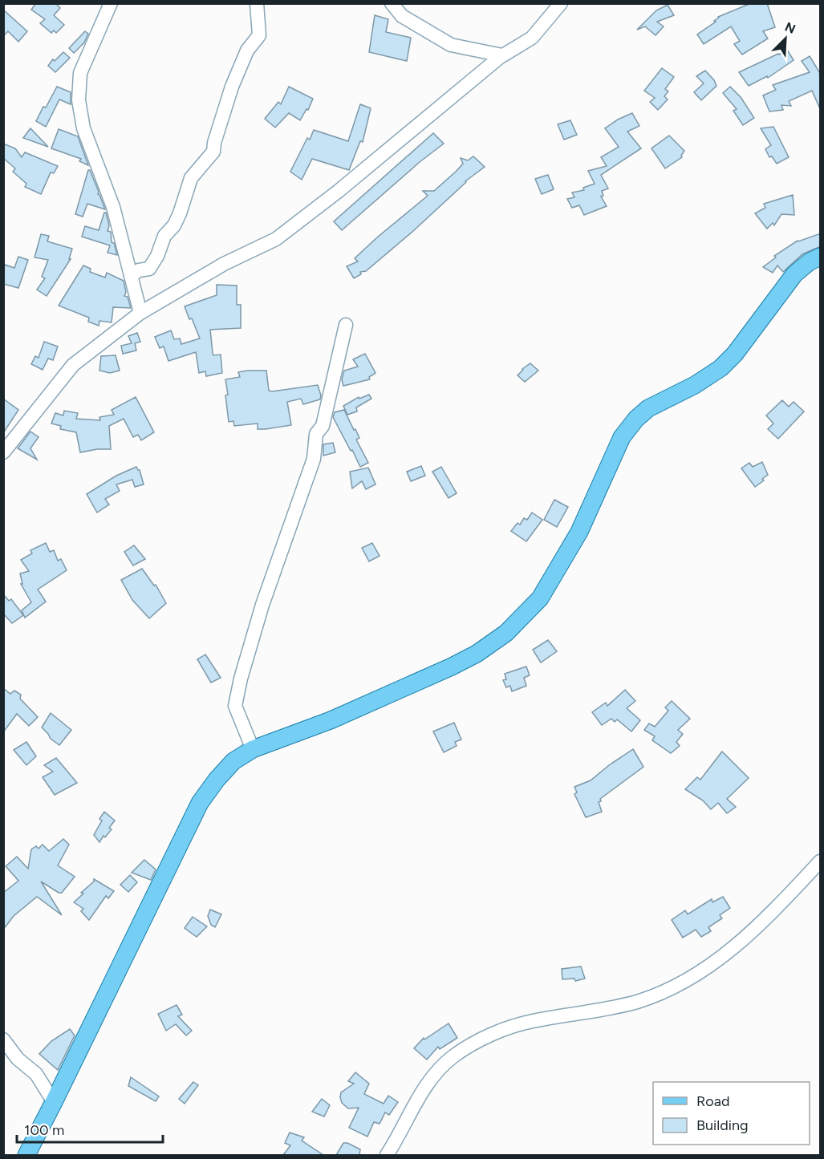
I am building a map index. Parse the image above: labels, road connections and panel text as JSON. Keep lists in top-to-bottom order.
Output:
{
  "legend": ["Road", "Building"],
  "scale_bar": "100 m",
  "north": "top right"
}
